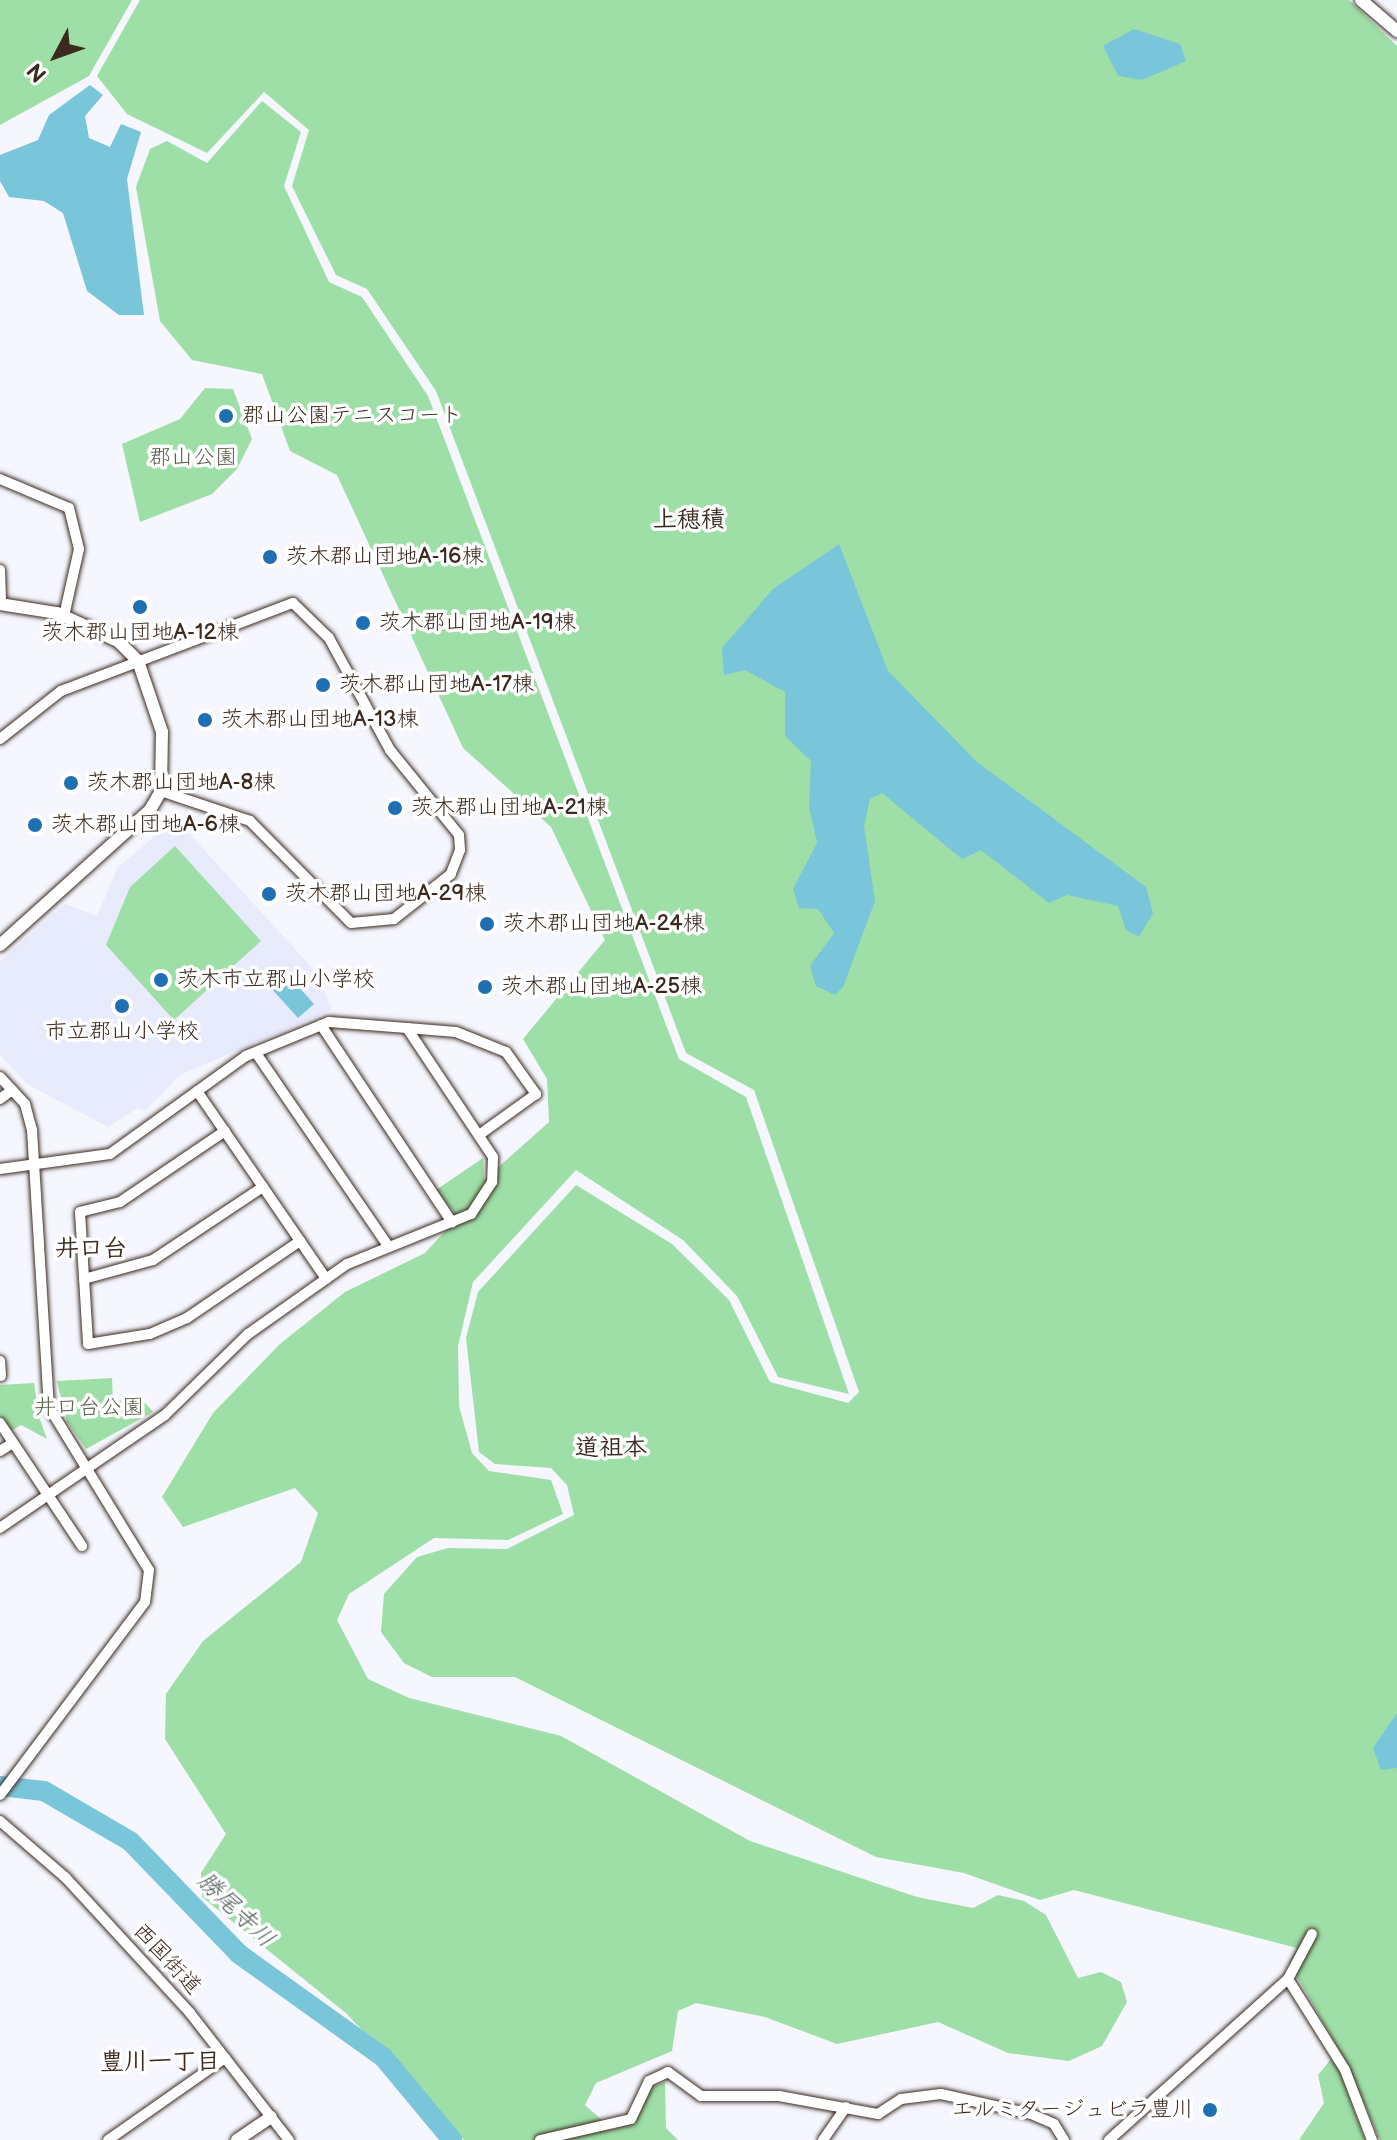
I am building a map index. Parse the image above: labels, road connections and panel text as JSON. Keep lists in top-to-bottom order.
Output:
{
  "streets": {
    "street": ["西国街道"]
  },
  "districts": [
    "上穂積",
    "井口台",
    "道祖本",
    "豊川一丁目"
  ],
  "water": ["勝尾寺川"],
  "parks": ["郡山公園", "井口台公園"],
  "places": [
    "郡山公園テニスコート",
    "茨木郡山団地A-16棟",
    "茨木郡山団地A-12棟",
    "茨木郡山団地A-19棟",
    "茨木郡山団地A-17棟",
    "茨木郡山団地A-13棟",
    "茨木郡山団地A-8棟",
    "茨木郡山団地A-21棟",
    "茨木郡山団地A-6棟",
    "茨木郡山団地A-29棟",
    "茨木郡山団地A-24棟",
    "茨木市立郡山小学校",
    "茨木郡山団地A-25棟",
    "市立郡山小学校",
    "エルミタージュビラ豊川"
  ],
  "north": "bottom left"
}
